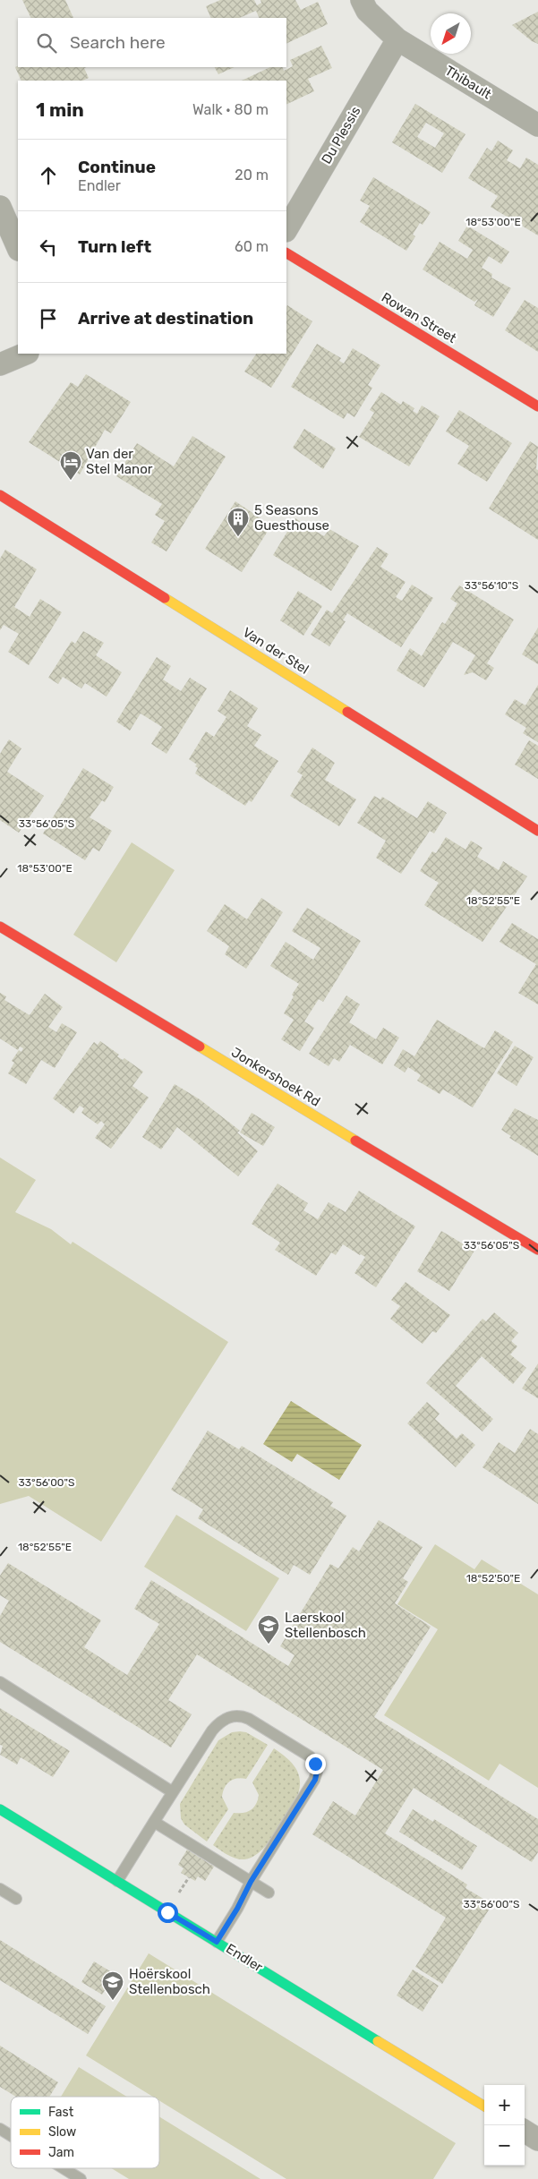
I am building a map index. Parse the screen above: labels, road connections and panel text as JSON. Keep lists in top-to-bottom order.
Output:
{
  "streets": {
    "street": [
      "Thibault",
      "Du Plessis",
      "Rowan Street",
      "Van der Stel",
      "Jonkershoek Rd",
      "Endler"
    ]
  },
  "crossings": [
    ["Thibault", "Du Plessis"]
  ],
  "places": {
    "hotel": ["Van der Stel Manor"],
    "building": ["5 Seasons Guesthouse"],
    "school or university": ["Laerskool Stellenbosch", "Hoërskool Stellenbosch"]
  },
  "legend": ["Fast", "Slow", "Jam"],
  "north": "bottom left",
  "page": {
    "search": "Search here",
    "heading": ["1 min", "Walk · 80 m"],
    "list": [
      ["Continue", "Endler", "20 m"],
      ["Turn left", "60 m"],
      "Arrive at destination"
    ],
    "map_buttons": ["+", "−"]
  },
  "coordinates": [
    "18°53'00\"E",
    "33°56'10\"S",
    "33°56'05\"S",
    "18°52'55\"E",
    "33°56'00\"S",
    "18°52'50\"E"
  ]
}
